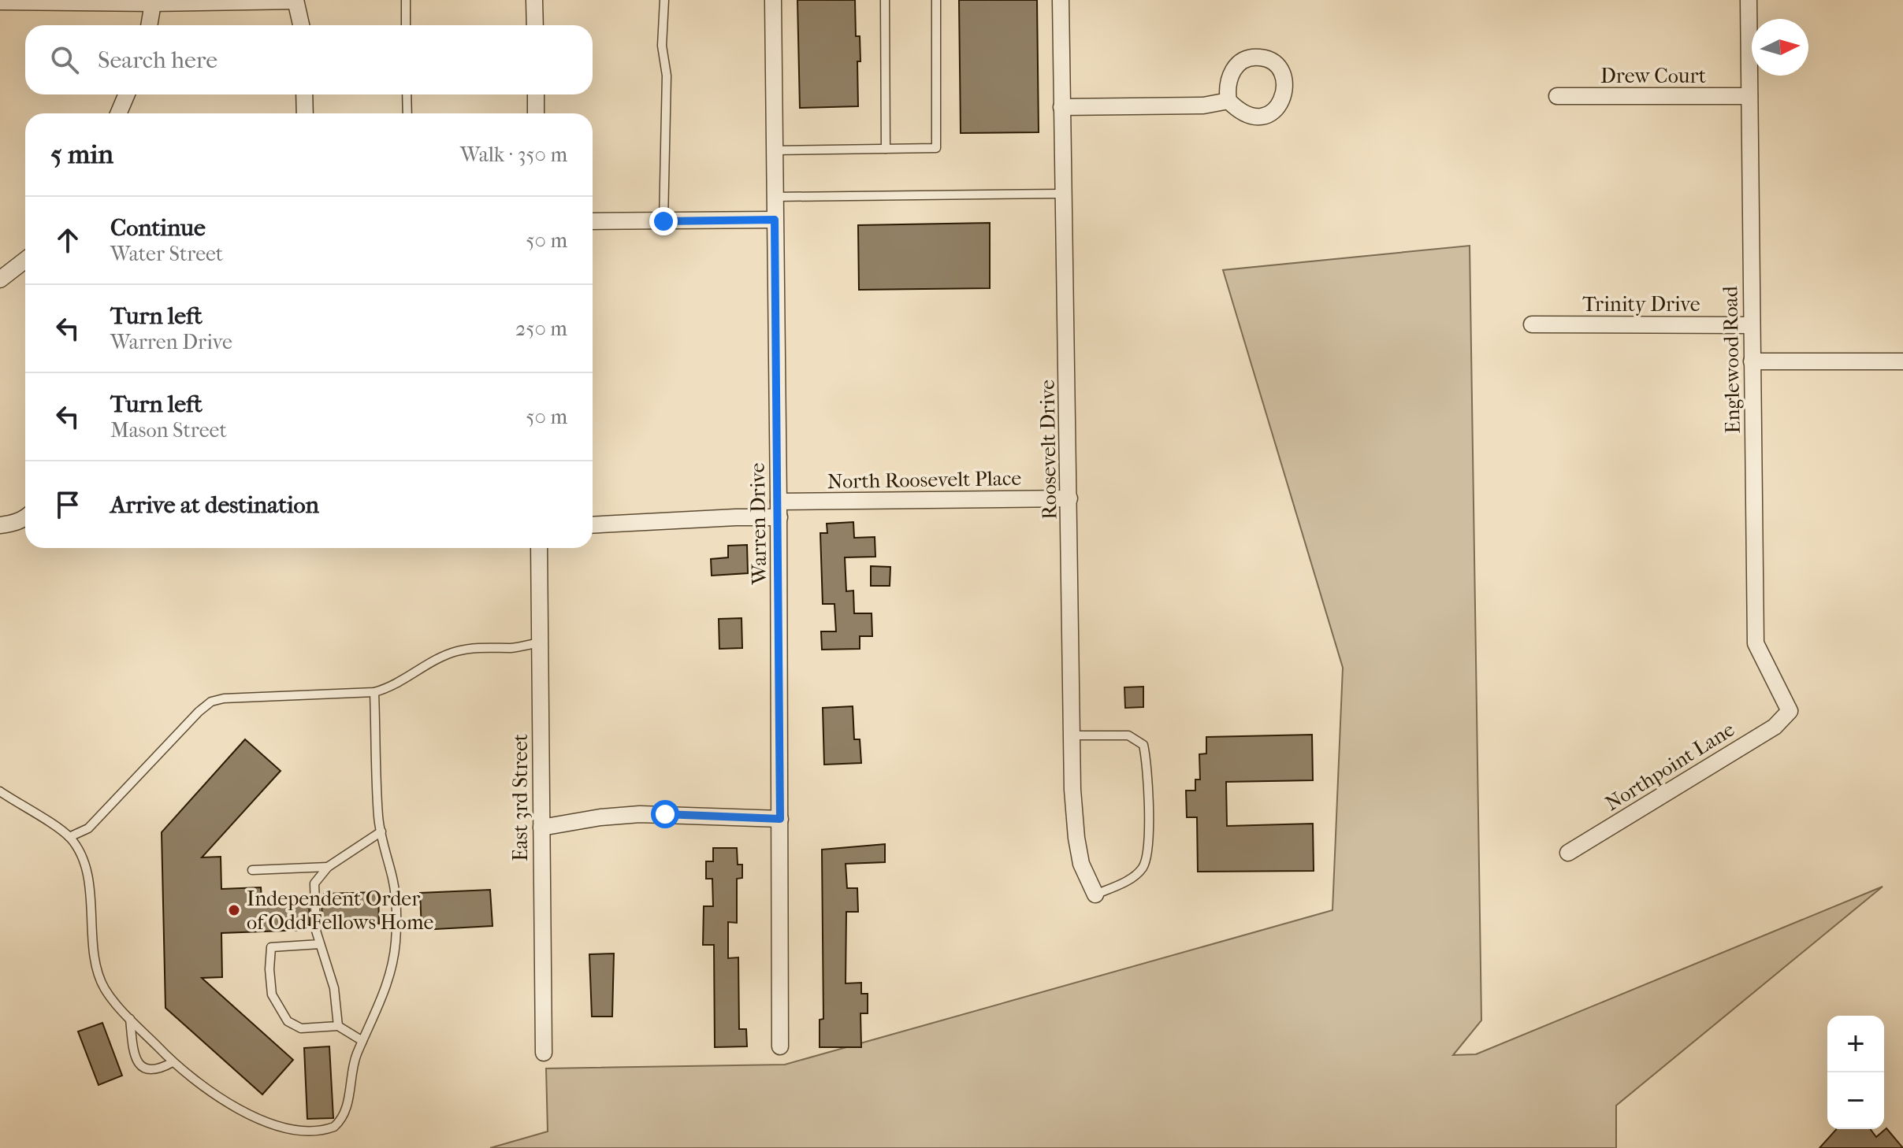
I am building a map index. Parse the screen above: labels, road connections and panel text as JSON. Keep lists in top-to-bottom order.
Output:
{
  "streets": {
    "street": [
      "Drew Court",
      "Trinity Drive",
      "Englewood Road",
      "Roosevelt Drive",
      "North Roosevelt Place",
      "Warren Drive",
      "Northpoint Lane",
      "East 3rd Street"
    ]
  },
  "crossings": [
    ["Drew Court", "Englewood Road"],
    ["Trinity Drive", "Englewood Road"],
    ["Englewood Road", "Northpoint Lane"],
    ["Roosevelt Drive", "North Roosevelt Place"],
    ["North Roosevelt Place", "Warren Drive"]
  ],
  "places": ["Independent Order of Odd Fellows Home"],
  "north": "right",
  "page": {
    "search": "Search here",
    "heading": ["5 min", "Walk · 350 m"],
    "list": [
      ["Continue", "Water Street", "50 m"],
      ["Turn left", "Warren Drive", "250 m"],
      ["Turn left", "Mason Street", "50 m"],
      "Arrive at destination"
    ],
    "map_buttons": ["+", "−"]
  }
}
